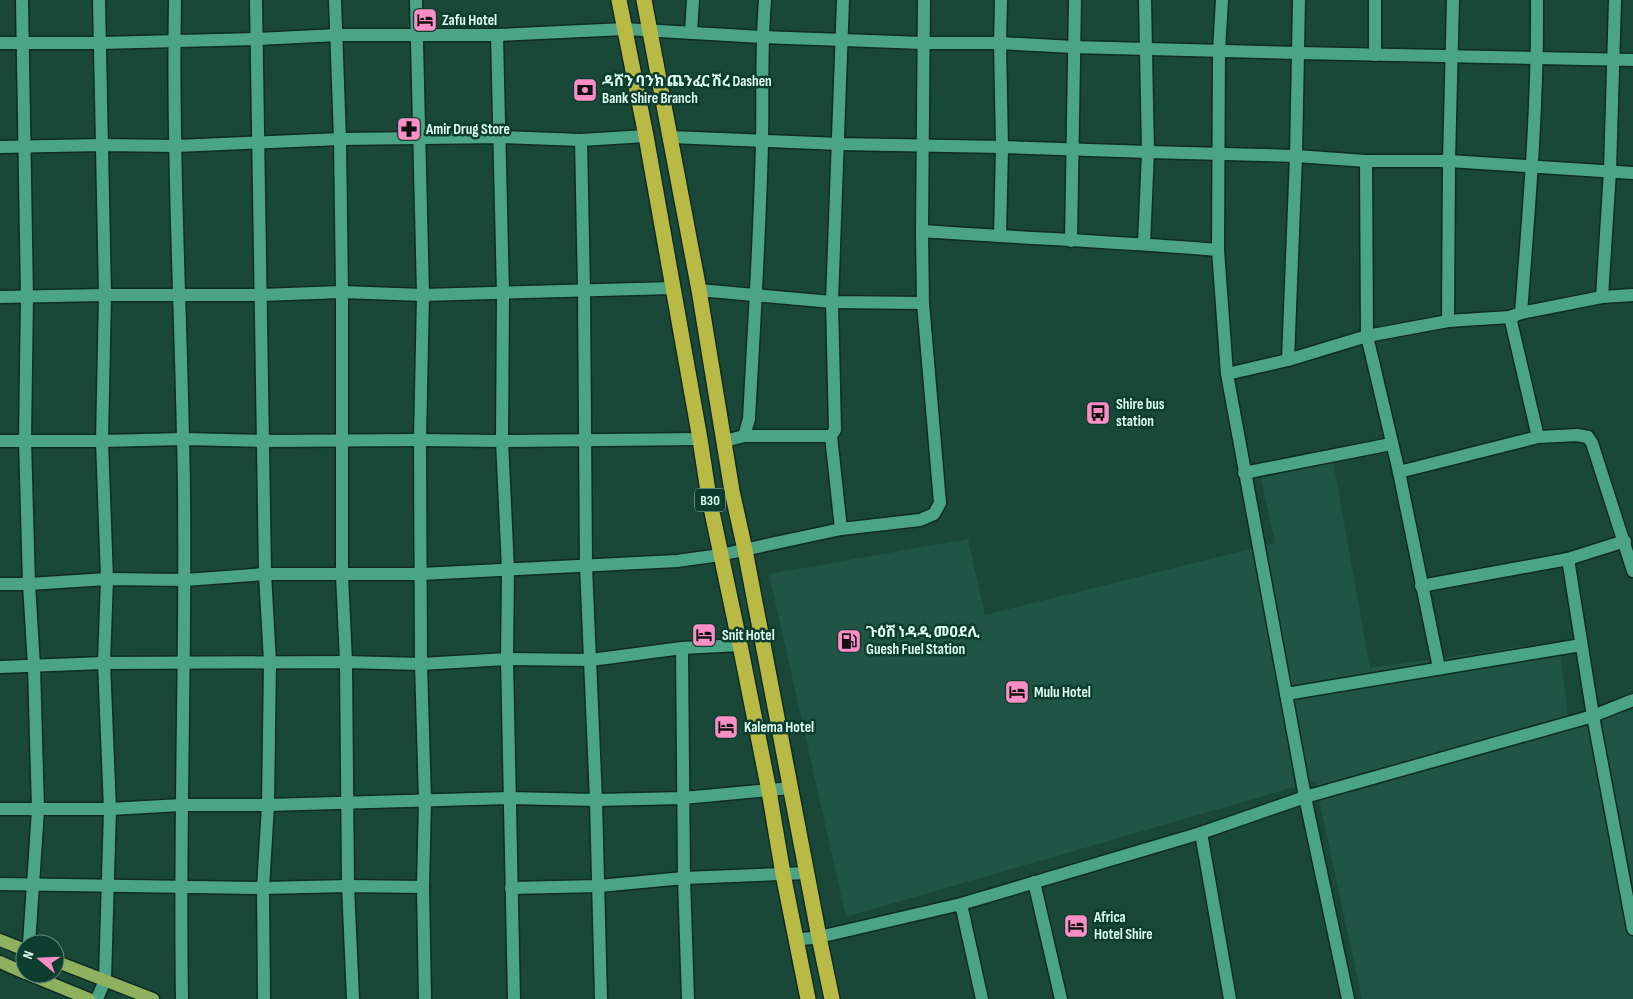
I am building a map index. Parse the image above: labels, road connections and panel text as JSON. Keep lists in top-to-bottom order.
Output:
{
  "streets": {
    "highway": ["B30"]
  },
  "places": {
    "hotel": [
      "Zafu Hotel",
      "Snit Hotel",
      "Mulu Hotel",
      "Kalema Hotel",
      "Africa Hotel Shire"
    ],
    "bank": ["ዳሸን ባንክ ጨንፈር ሽረ Dashen Bank Shire Branch"],
    "pharmacy": ["Amir Drug Store"],
    "bus stop": ["Shire bus station"],
    "fuel station": ["ጉዕሽ ነዳዲ መዐደሊ Guesh Fuel Station"]
  },
  "north": "left"
}
